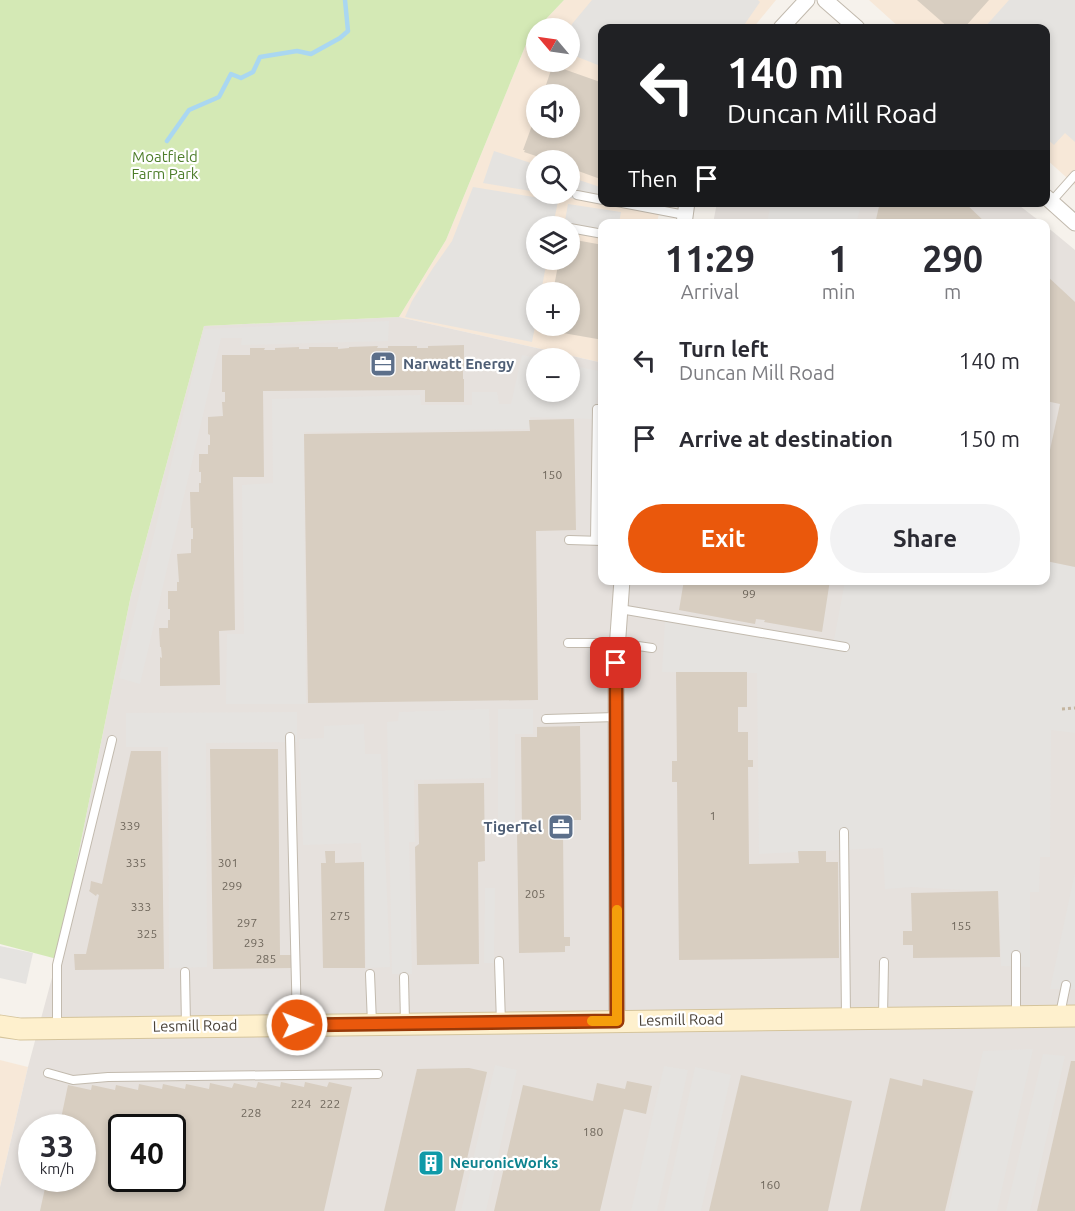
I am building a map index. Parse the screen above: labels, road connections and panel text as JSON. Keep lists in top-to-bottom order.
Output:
{
  "streets": {
    "street": ["Lesmill Road"]
  },
  "parks": ["Moatfield Farm Park"],
  "places": {
    "office": ["Narwatt Energy", "TigerTel"],
    "building": ["NeuronicWorks"]
  },
  "house_numbers": [
    "150",
    "99",
    "1",
    "339",
    "335",
    "301",
    "299",
    "205",
    "333",
    "275",
    "297",
    "155",
    "325",
    "293",
    "285",
    "224",
    "222",
    "228",
    "180",
    "160"
  ],
  "north": "top left",
  "page": {
    "map_buttons": ["+", "−"],
    "turn": ["140 m", "Duncan Mill Road"],
    "then": "Then",
    "eta": [
      "11:29",
      "Arrival",
      "1",
      "min",
      "290",
      "m"
    ],
    "list": [
      {
        "name": "Turn left",
        "note": "Duncan Mill Road",
        "value": "140 m"
      },
      {
        "name": "Arrive at destination",
        "value": "150 m"
      }
    ],
    "buttons": ["Exit", "Share"],
    "speed": "33 km/h",
    "limit": "40"
  }
}
